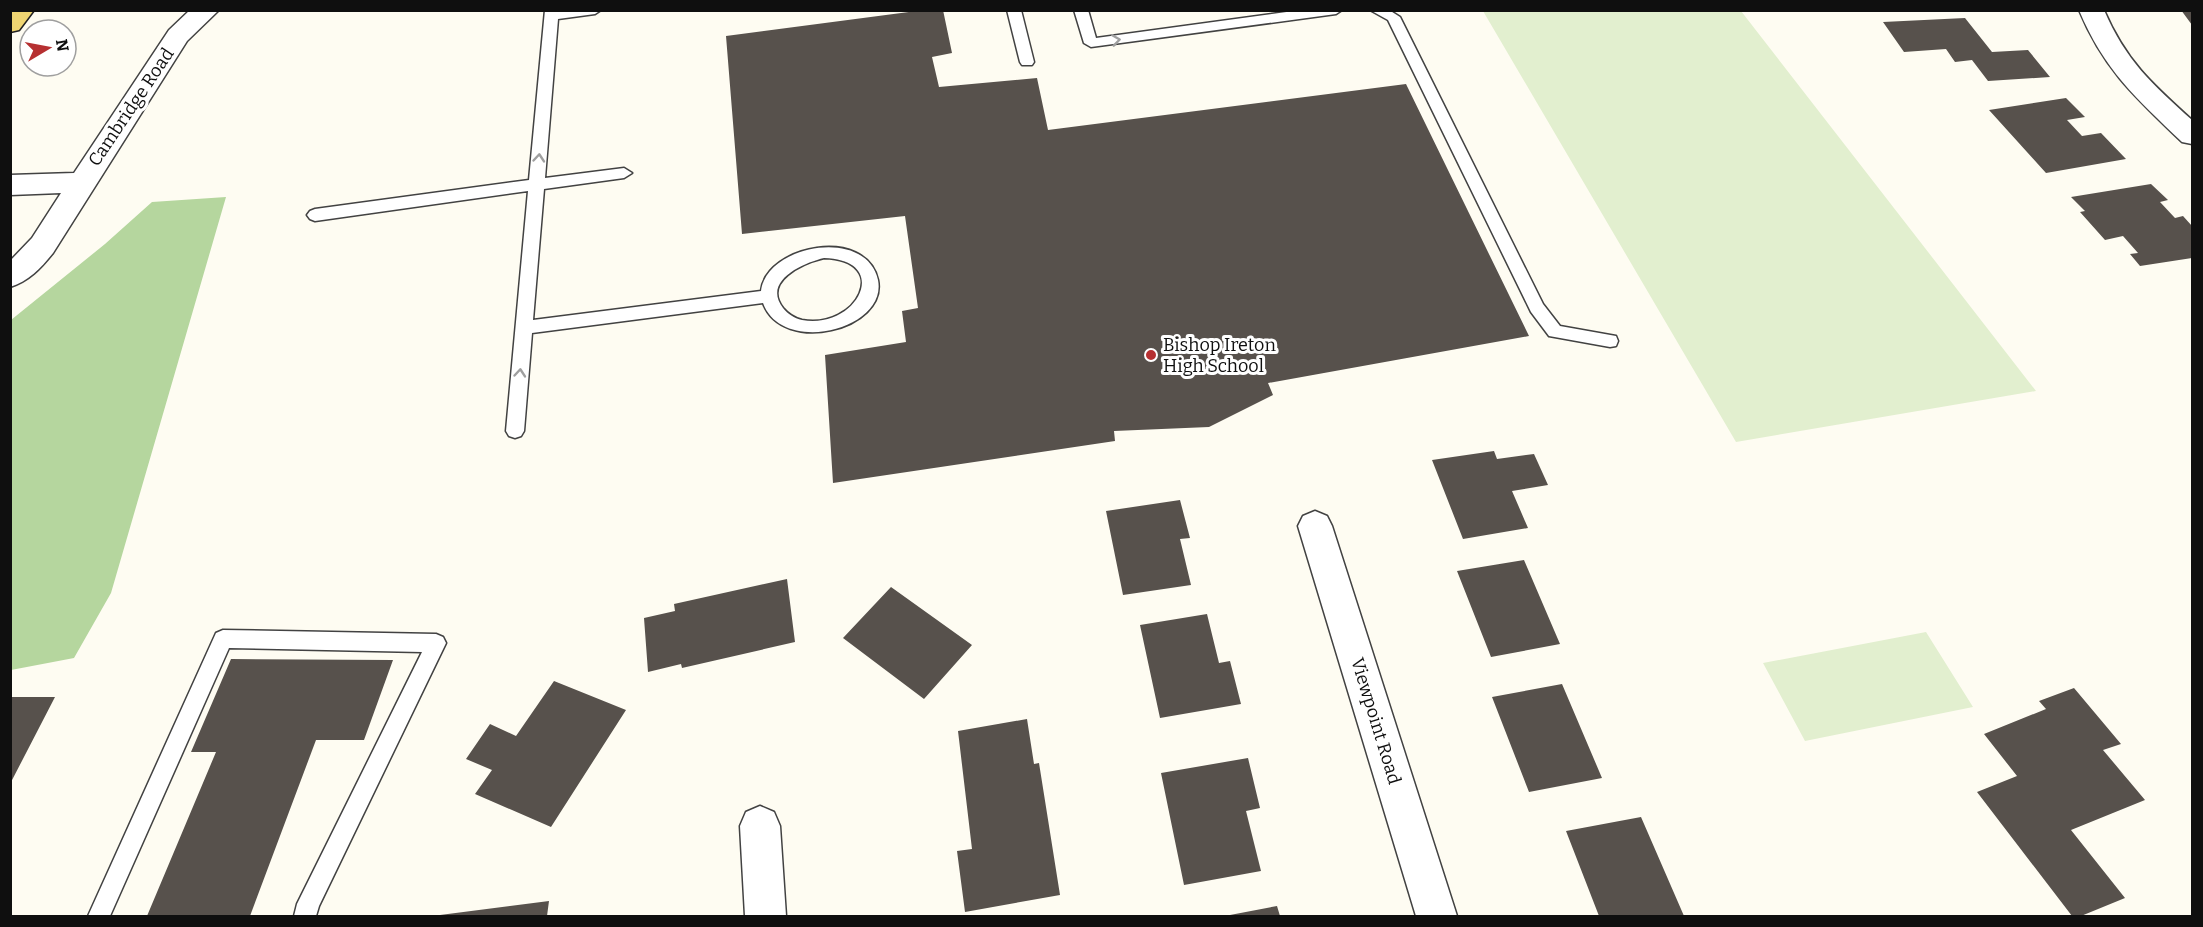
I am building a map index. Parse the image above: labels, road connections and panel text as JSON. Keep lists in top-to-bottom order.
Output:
{
  "streets": {
    "street": ["Cambridge Road", "Viewpoint Road"]
  },
  "places": ["Bishop Ireton High School"],
  "north": "right"
}
